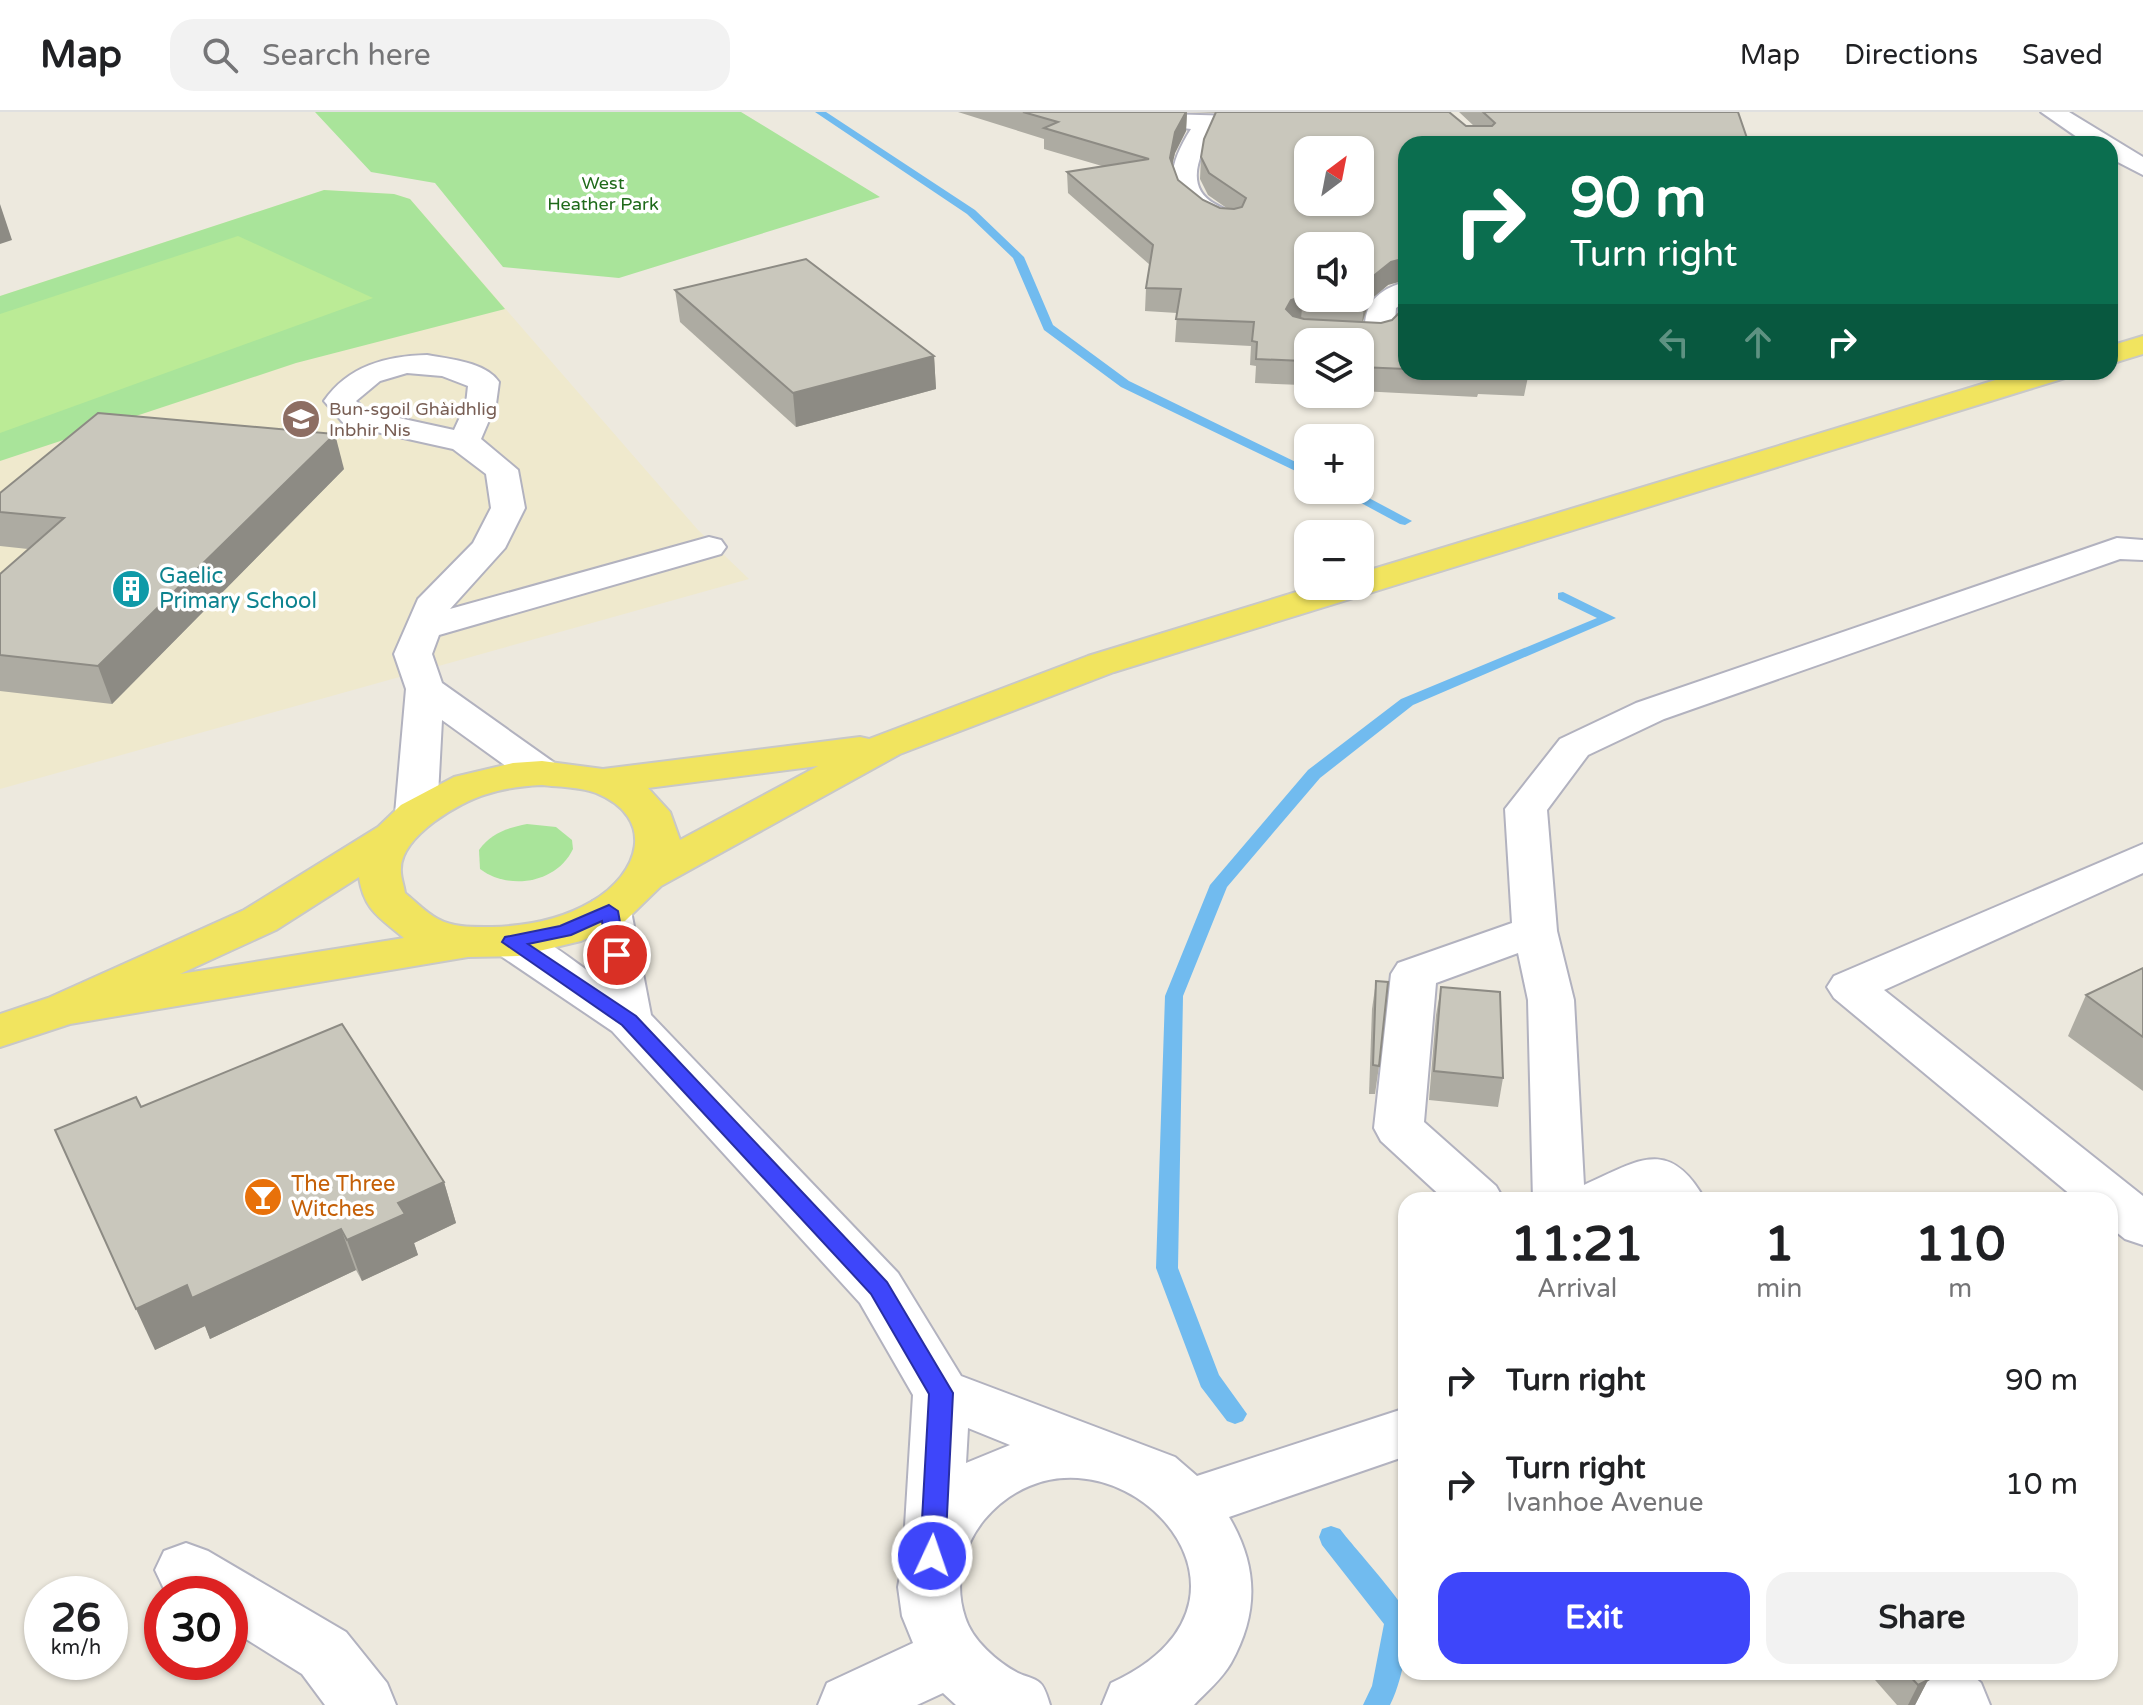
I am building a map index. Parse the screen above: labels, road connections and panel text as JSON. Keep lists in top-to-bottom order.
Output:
{
  "parks": ["West Heather Park"],
  "places": {
    "school or university": ["Bun-sgoil Ghàidhlig Inbhir Nis"],
    "building": ["Gaelic Primary School"],
    "bar": ["The Three Witches"]
  },
  "north": "top right",
  "page": {
    "header": "Map",
    "search": "Search here",
    "nav": ["Map", "Directions", "Saved"],
    "map_buttons": ["+", "−"],
    "turn": ["90 m", "Turn right"],
    "eta": [
      "11:21",
      "Arrival",
      "1",
      "min",
      "110",
      "m"
    ],
    "list": [
      {
        "name": "Turn right",
        "value": "90 m"
      },
      {
        "name": "Turn right",
        "note": "Ivanhoe Avenue",
        "value": "10 m"
      }
    ],
    "buttons": ["Exit", "Share"],
    "speed": "26 km/h",
    "limit": "30"
  }
}
